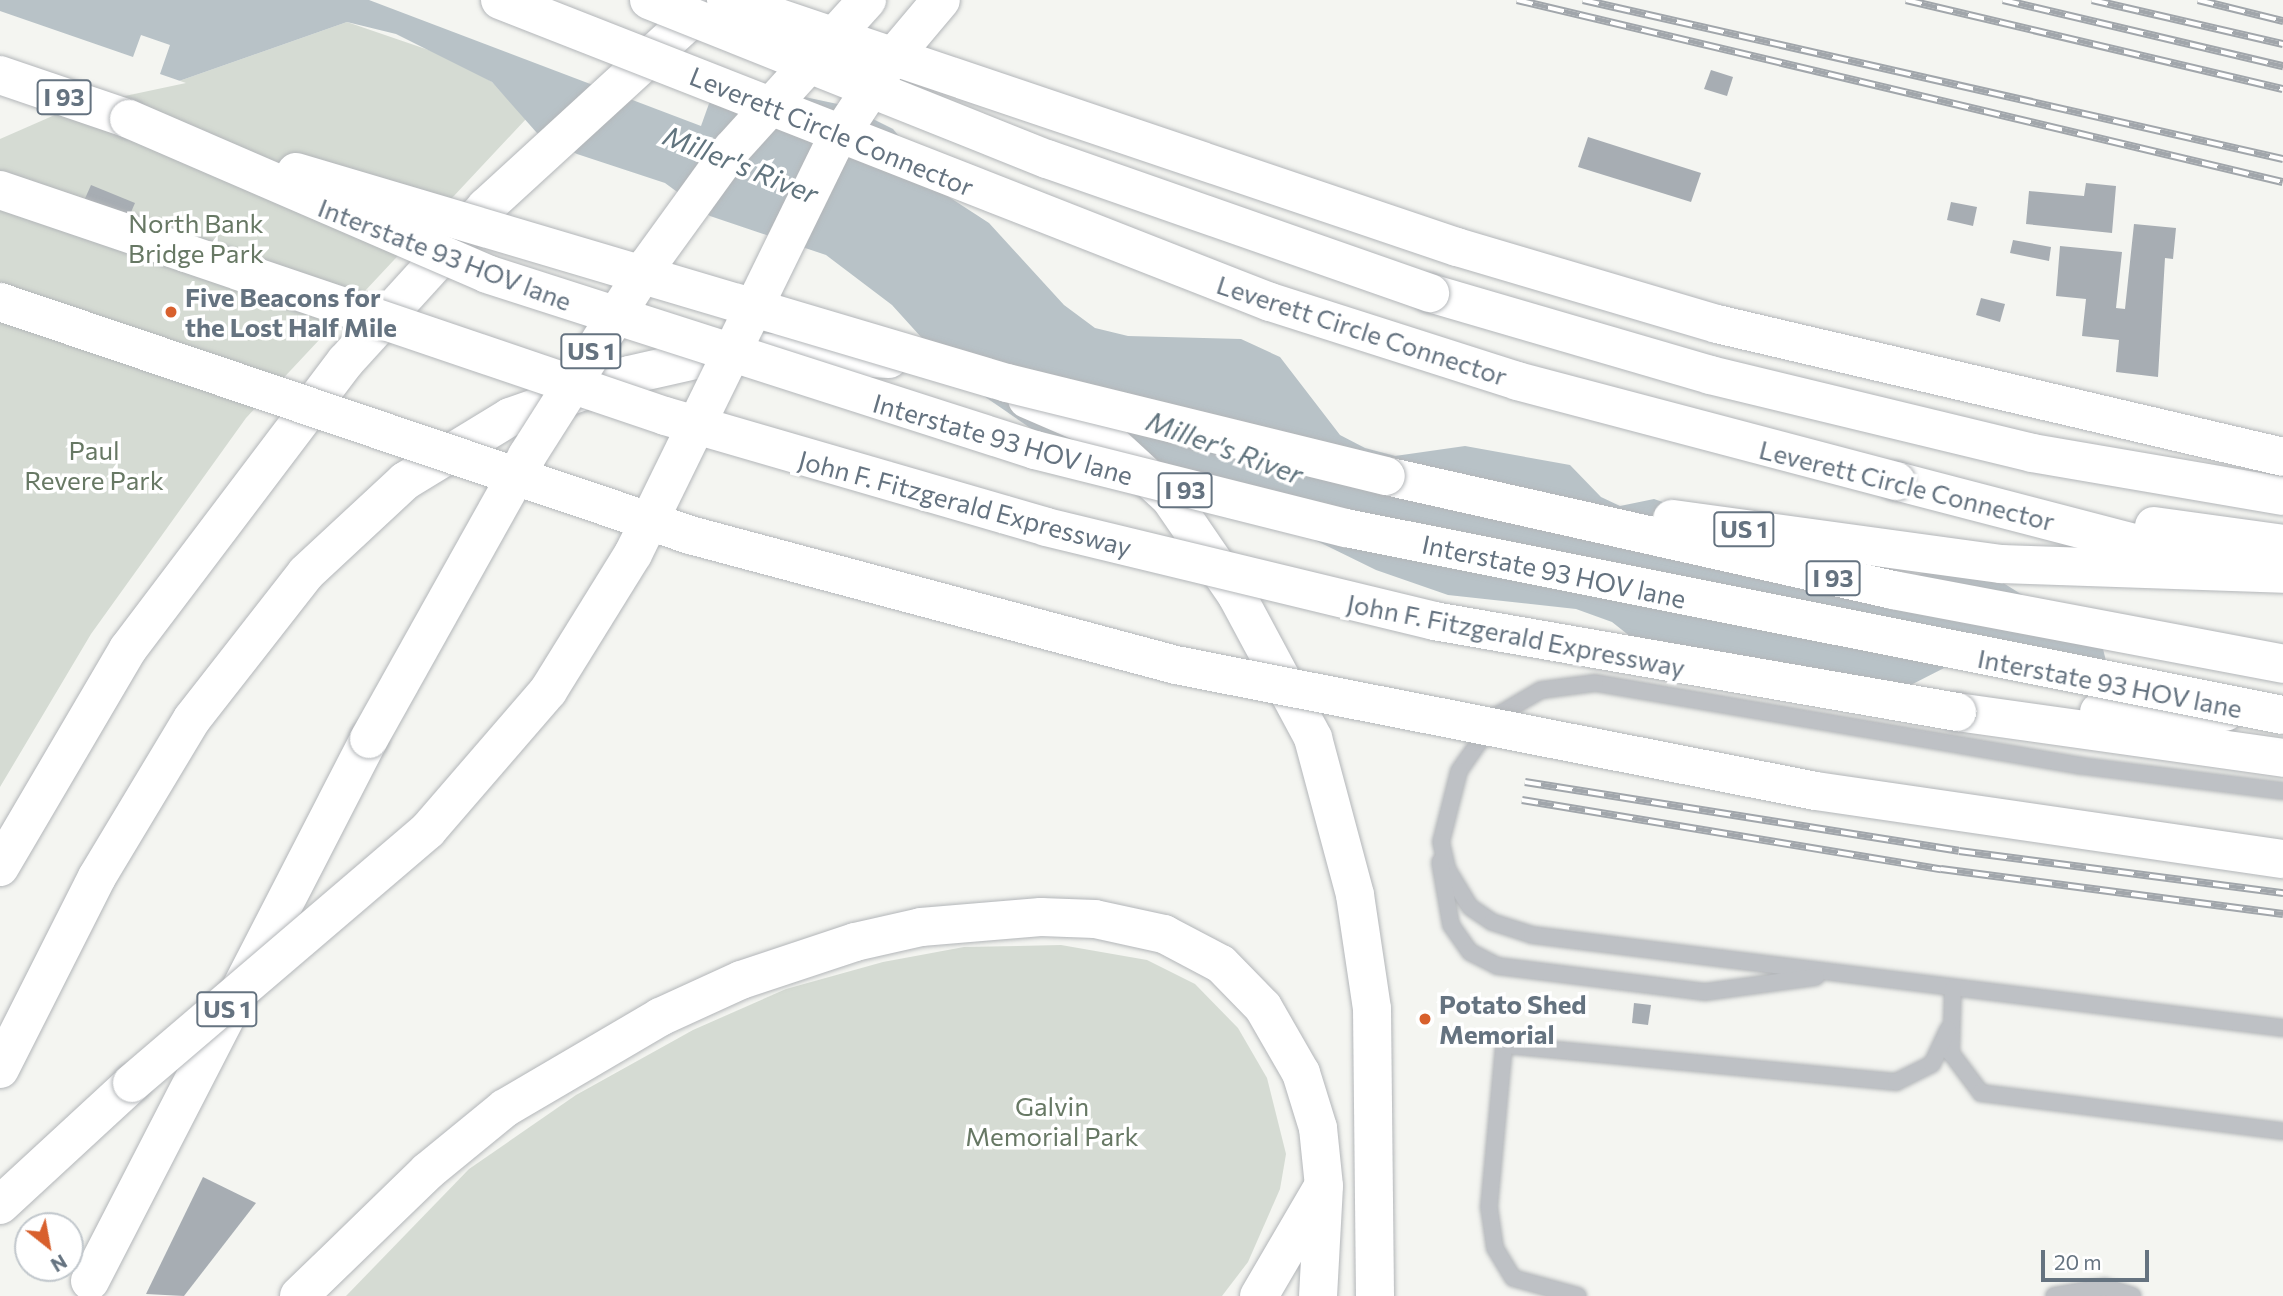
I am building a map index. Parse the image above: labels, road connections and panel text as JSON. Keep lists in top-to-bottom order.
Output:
{
  "streets": {
    "highway": [
      "I 93",
      "Leverett Circle Connector",
      "Interstate 93 HOV lane",
      "US 1",
      "John F. Fitzgerald Expressway"
    ]
  },
  "crossings": [
    ["I 93", "Interstate 93 HOV lane"],
    ["I 93", "US 1"],
    ["Leverett Circle Connector", "US 1"]
  ],
  "water": ["Miller's River"],
  "parks": ["North Bank Bridge Park", "Paul Revere Park", "Galvin Memorial Park"],
  "places": ["Five Beacons for the Lost Half Mile", "Potato Shed Memorial"],
  "scale_bar": "20 m",
  "north": "bottom right"
}
